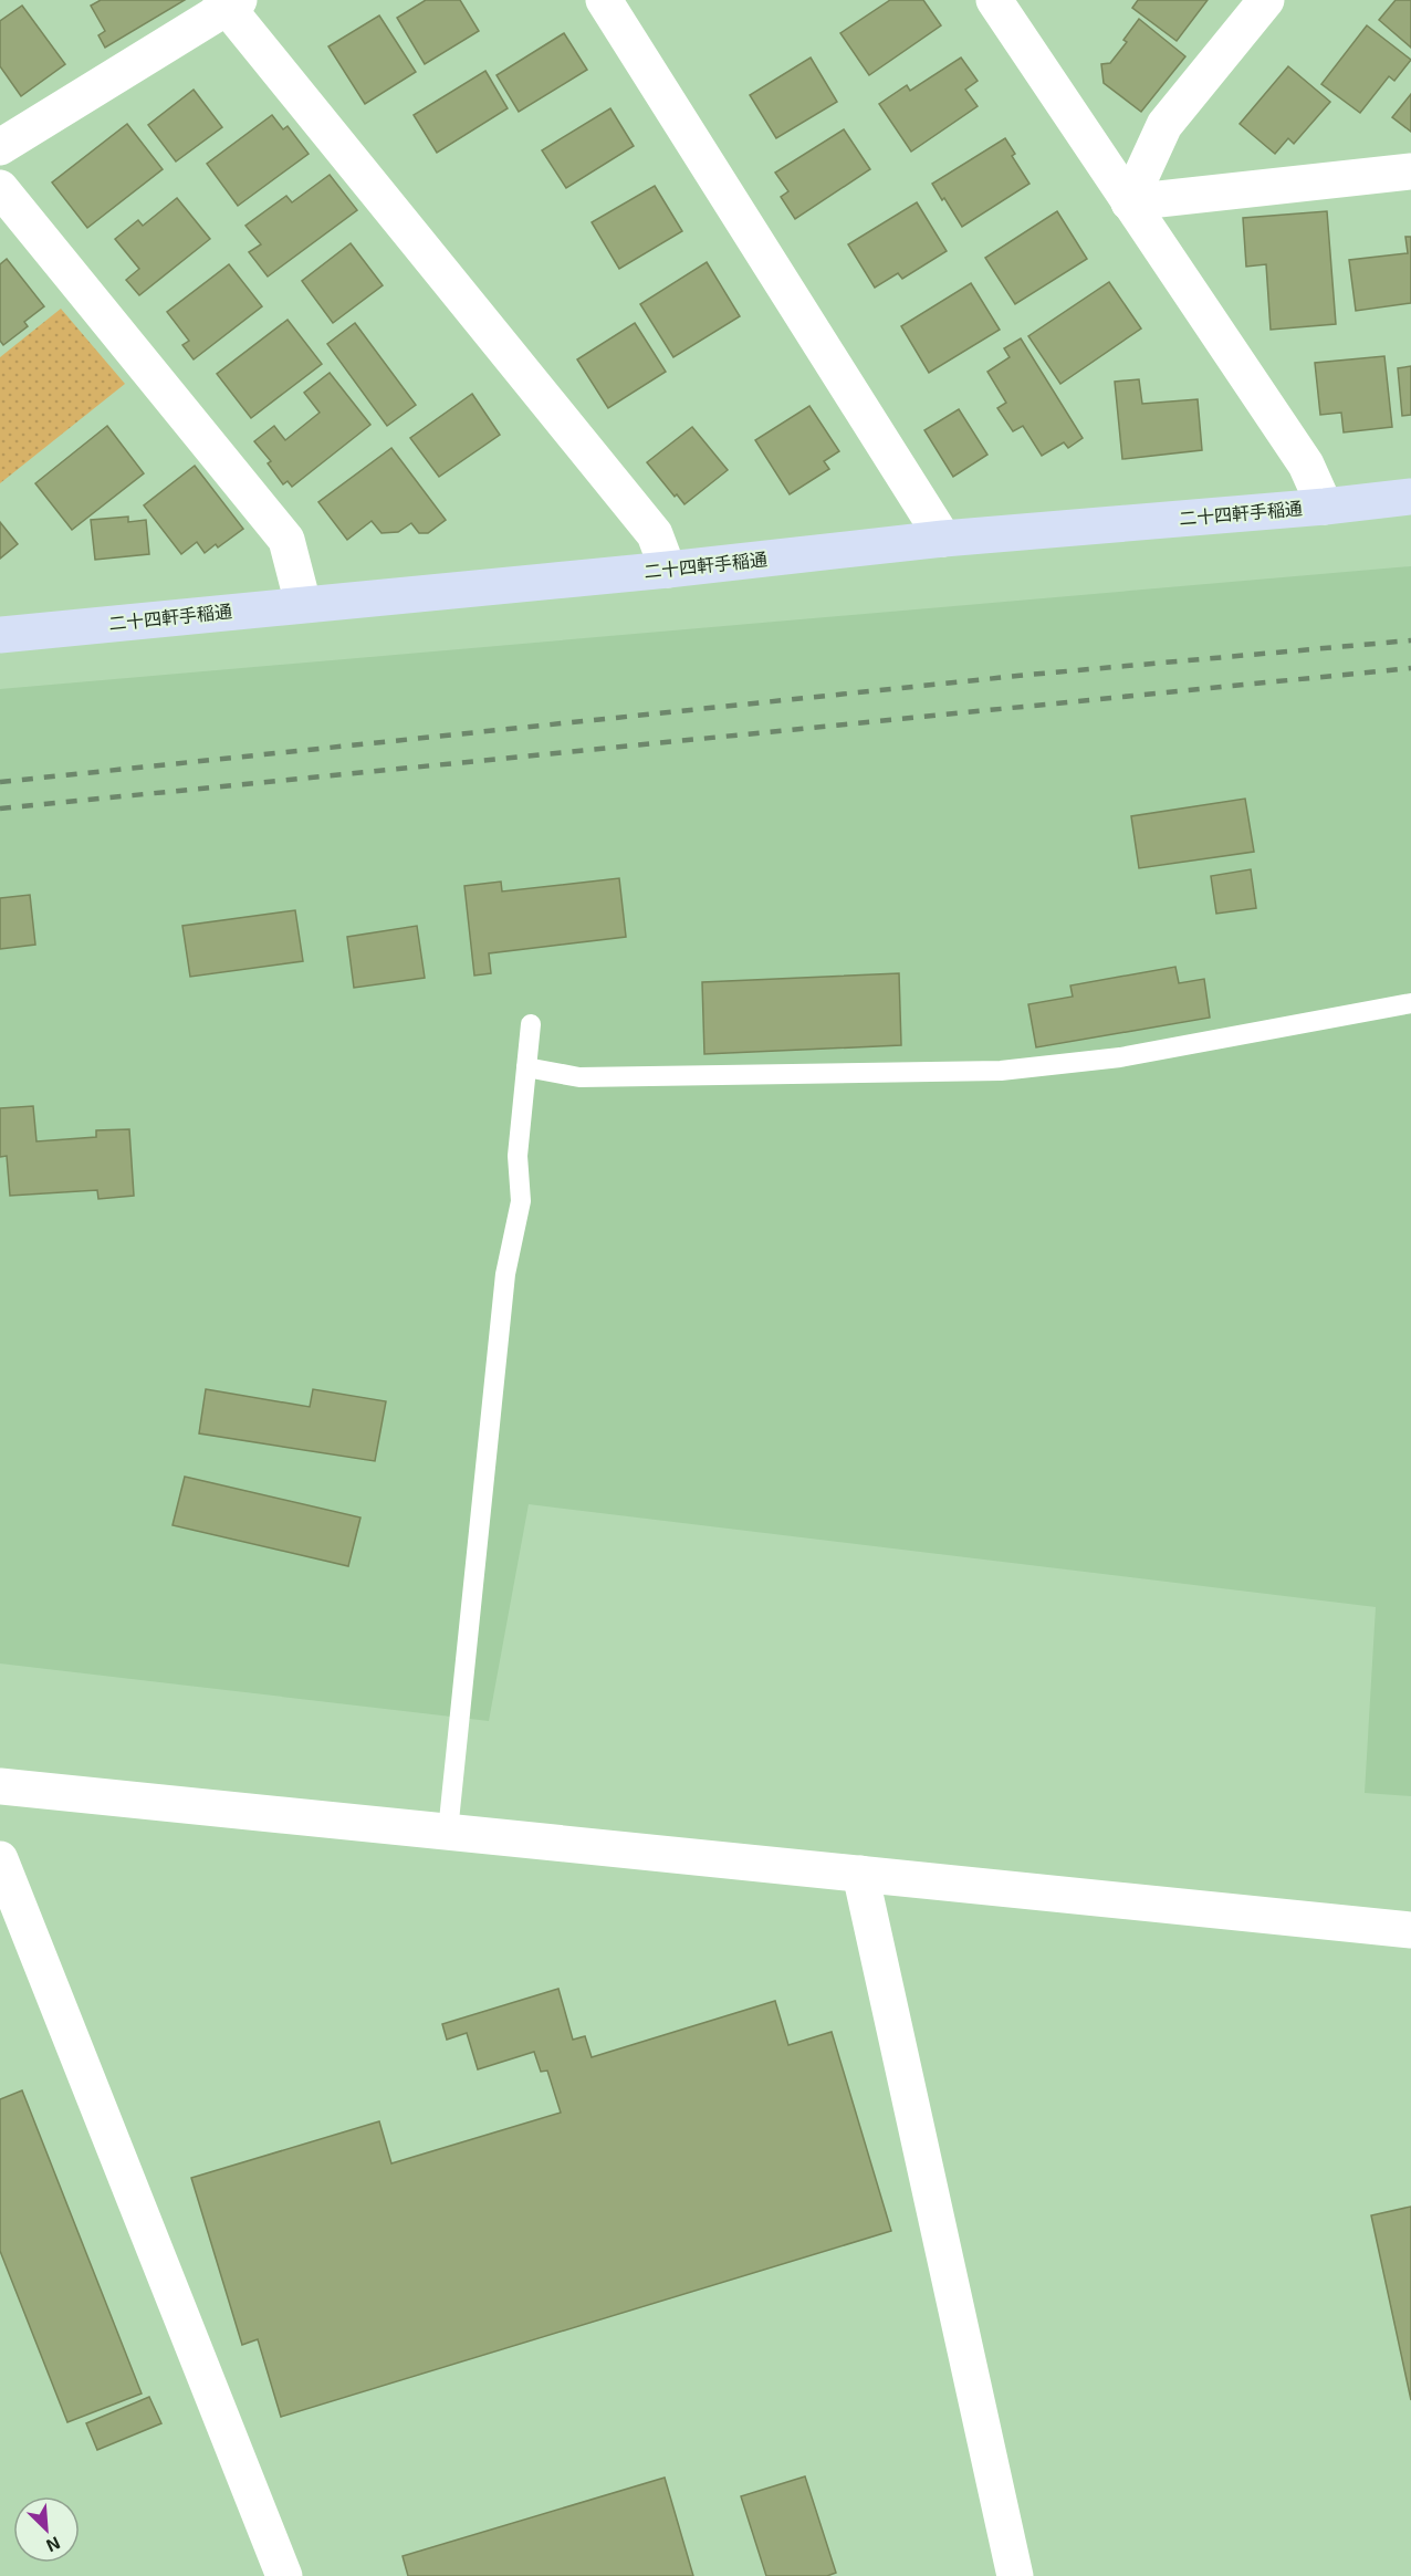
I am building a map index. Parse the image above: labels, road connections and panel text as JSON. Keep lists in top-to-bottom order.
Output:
{
  "streets": {
    "street": ["二十四軒手稲通"]
  },
  "north": "bottom right"
}
